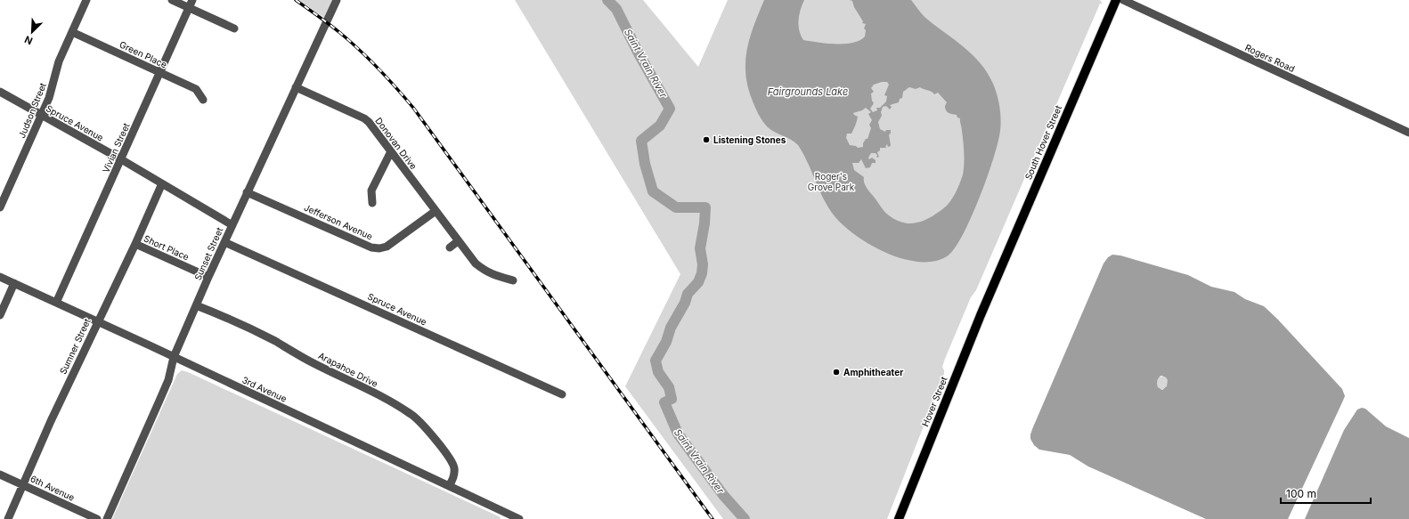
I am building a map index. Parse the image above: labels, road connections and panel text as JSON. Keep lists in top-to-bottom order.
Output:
{
  "streets": {
    "main road": ["South Hover Street", "Hover Street"],
    "street": [
      "Green Place",
      "Rogers Road",
      "Judson Street",
      "Spruce Avenue",
      "Donovan Drive",
      "Vivian Street",
      "Jefferson Avenue",
      "Short Place",
      "Sunset Street",
      "Sumner Street",
      "Arapahoe Drive",
      "3rd Avenue",
      "6th Avenue"
    ]
  },
  "crossings": [
    ["Green Place", "Judson Street"],
    ["Green Place", "Vivian Street"],
    ["Judson Street", "Spruce Avenue"],
    ["Spruce Avenue", "Vivian Street"],
    ["Spruce Avenue", "Sunset Street"],
    ["Spruce Avenue", "Sumner Street"],
    ["South Hover Street", "Hover Street"],
    ["Donovan Drive", "Jefferson Avenue"],
    ["Donovan Drive", "Sunset Street"],
    ["Vivian Street", "3rd Avenue"],
    ["Jefferson Avenue", "Sunset Street"],
    ["Short Place", "Sunset Street"],
    ["Short Place", "Sumner Street"],
    ["Sunset Street", "Arapahoe Drive"],
    ["Sunset Street", "3rd Avenue"],
    ["Sumner Street", "3rd Avenue"],
    ["Sumner Street", "6th Avenue"],
    ["Arapahoe Drive", "3rd Avenue"]
  ],
  "water": ["Saint Vrain River", "Fairgrounds Lake"],
  "parks": ["Roger's Grove Park"],
  "places": ["Listening Stones", "Amphitheater"],
  "scale_bar": "100 m",
  "north": "bottom left"
}
